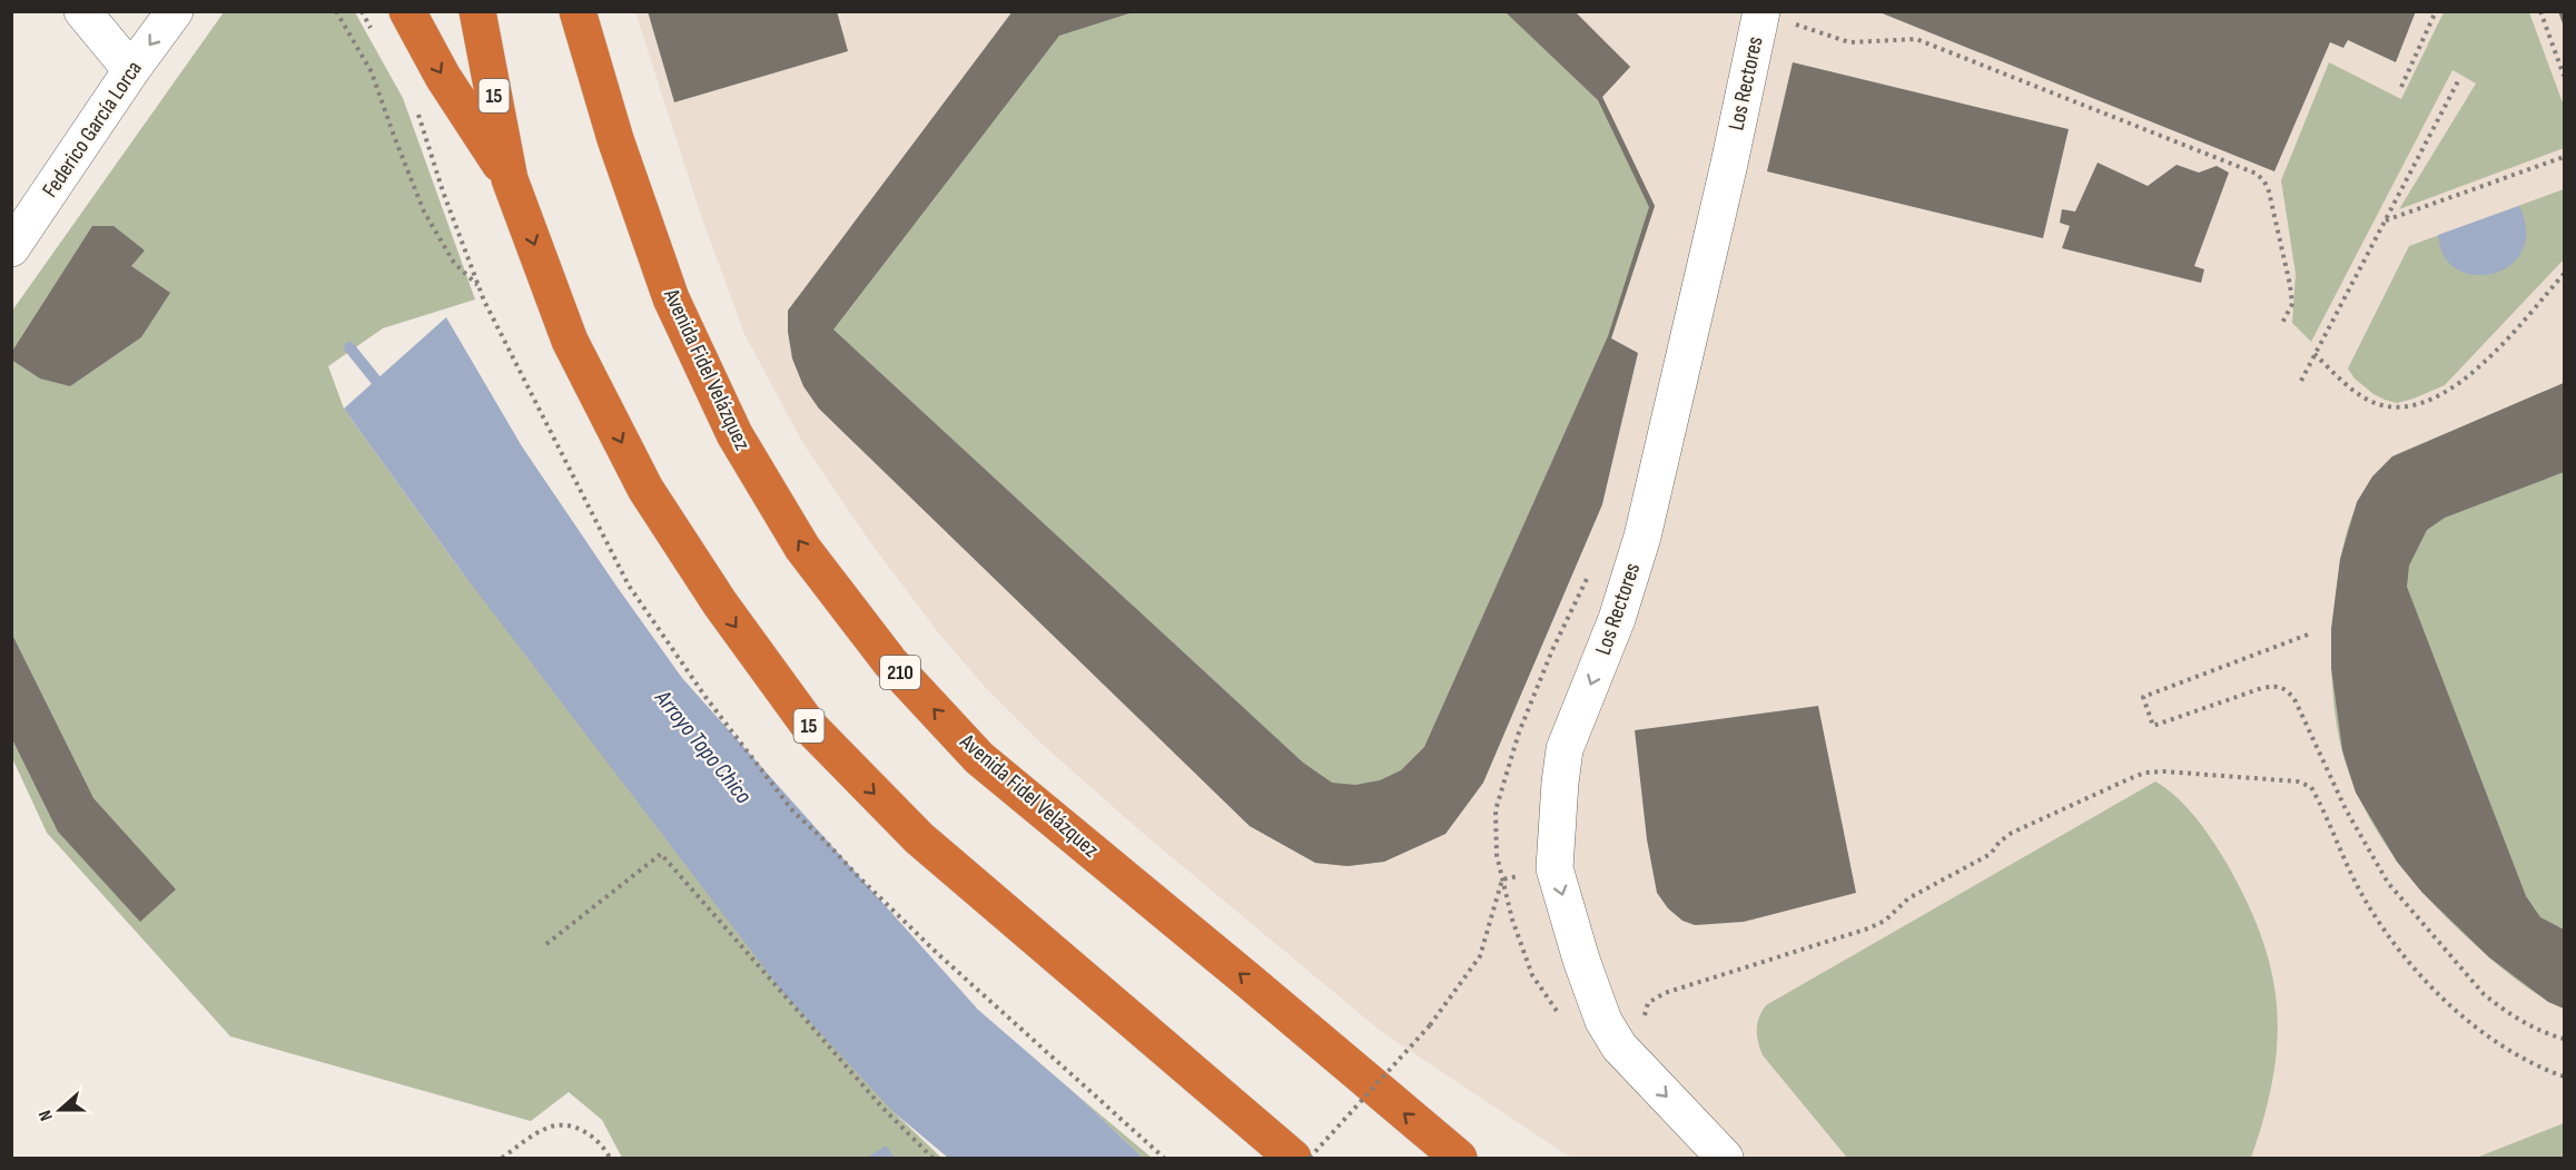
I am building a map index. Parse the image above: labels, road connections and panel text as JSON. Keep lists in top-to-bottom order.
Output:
{
  "streets": {
    "highway": ["15", "Avenida Fidel Velázquez", "210"],
    "street": ["Los Rectores", "Federico García Lorca"]
  },
  "one_way": ["Los Rectores"],
  "water": ["Arroyo Topo Chico"],
  "north": "left"
}
